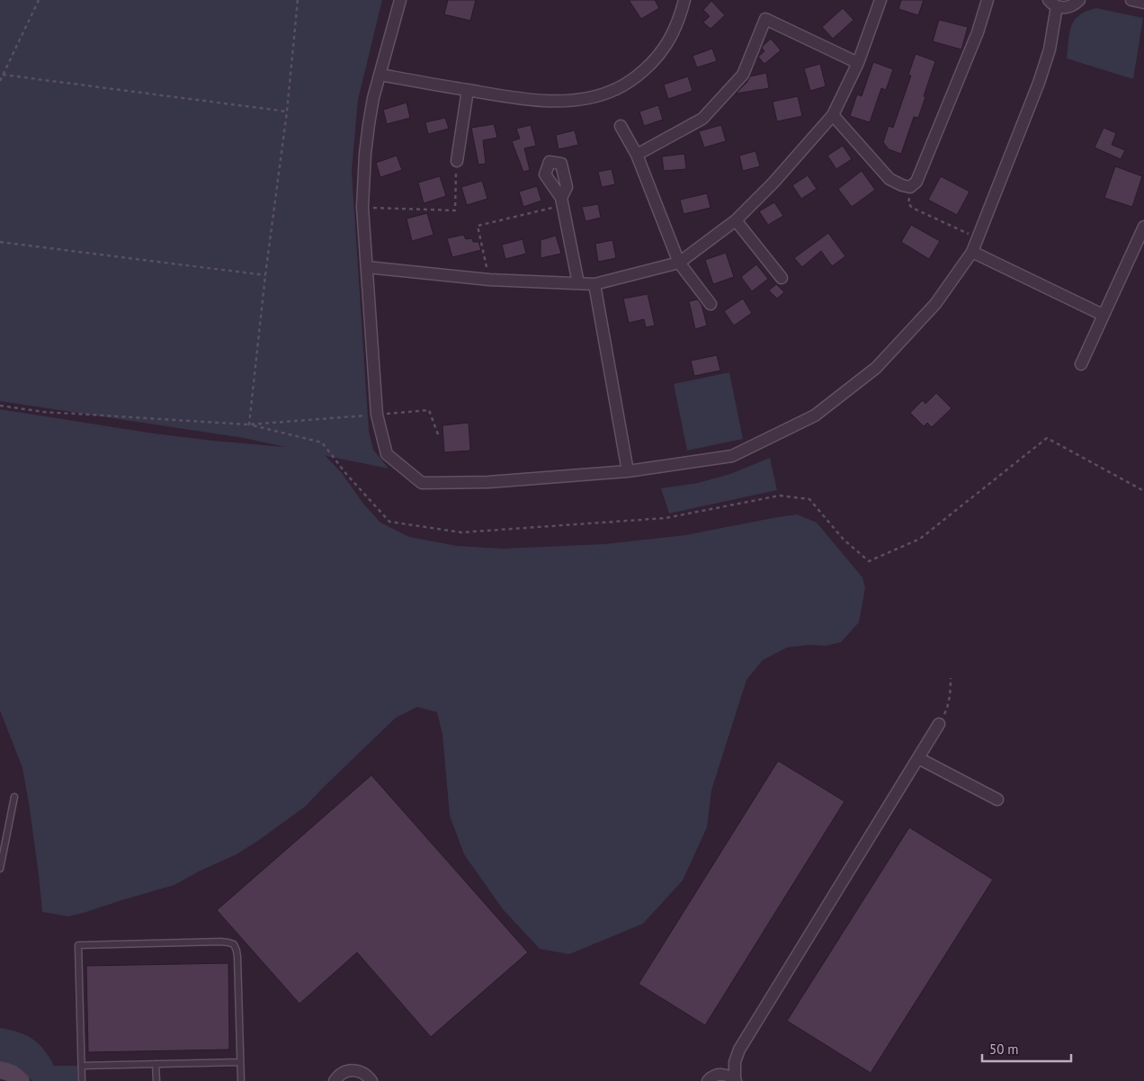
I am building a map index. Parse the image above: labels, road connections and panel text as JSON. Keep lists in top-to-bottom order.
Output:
{
  "scale_bar": "50 m"
}
